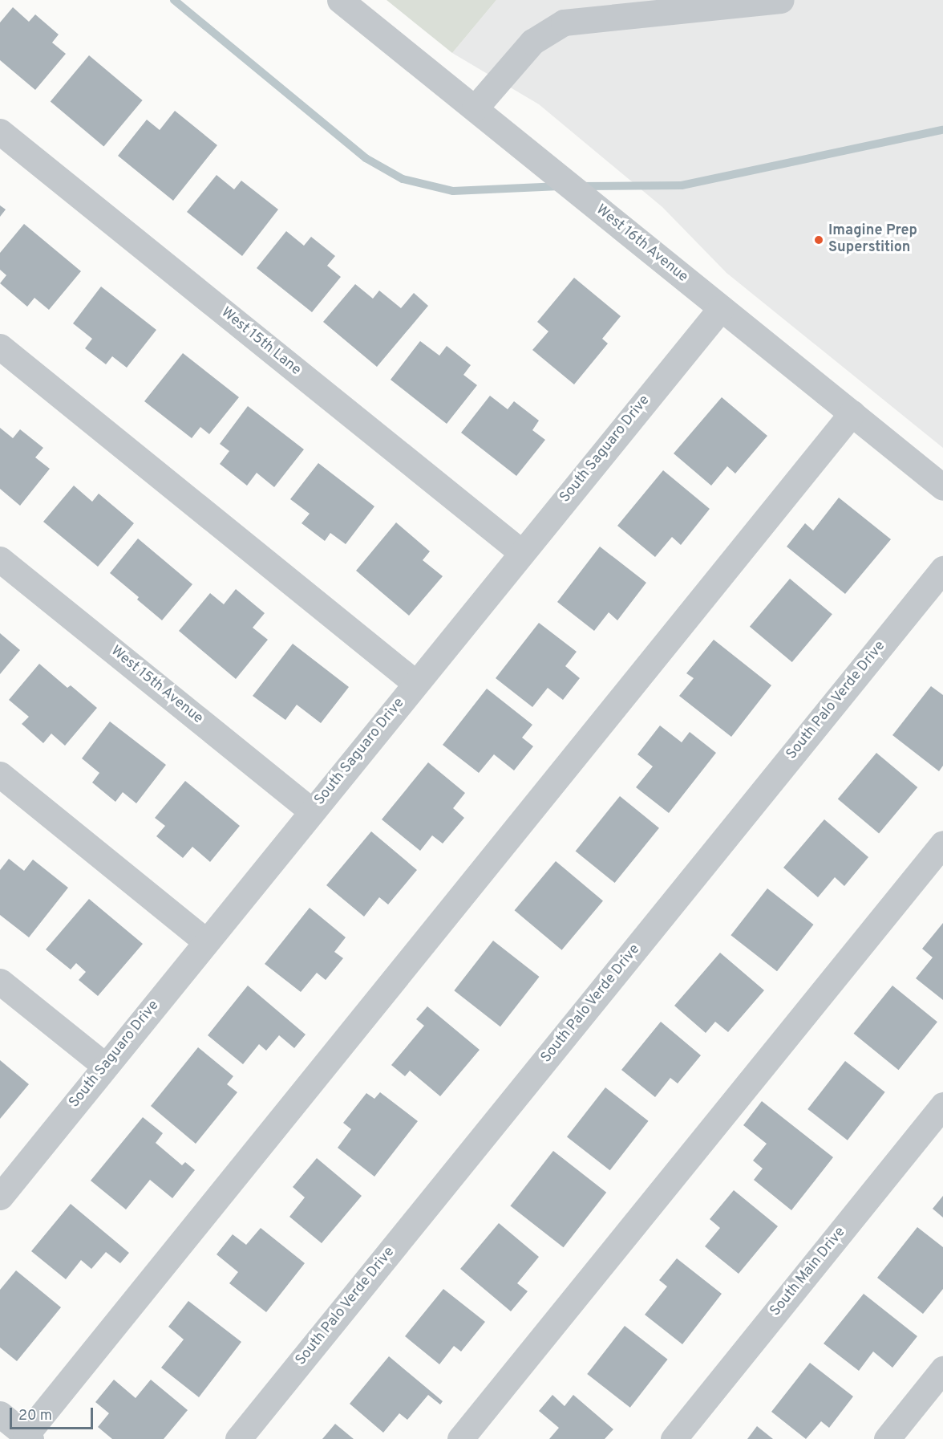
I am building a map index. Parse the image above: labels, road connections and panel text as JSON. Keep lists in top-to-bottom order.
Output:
{
  "streets": {
    "street": [
      "West 16th Avenue",
      "West 15th Lane",
      "South Saguaro Drive",
      "West 15th Avenue",
      "South Palo Verde Drive",
      "South Main Drive"
    ]
  },
  "crossings": [
    ["West 16th Avenue", "South Saguaro Drive"],
    ["West 15th Lane", "South Saguaro Drive"],
    ["South Saguaro Drive", "West 15th Avenue"]
  ],
  "places": ["Imagine Prep Superstition"],
  "scale_bar": "20 m"
}
